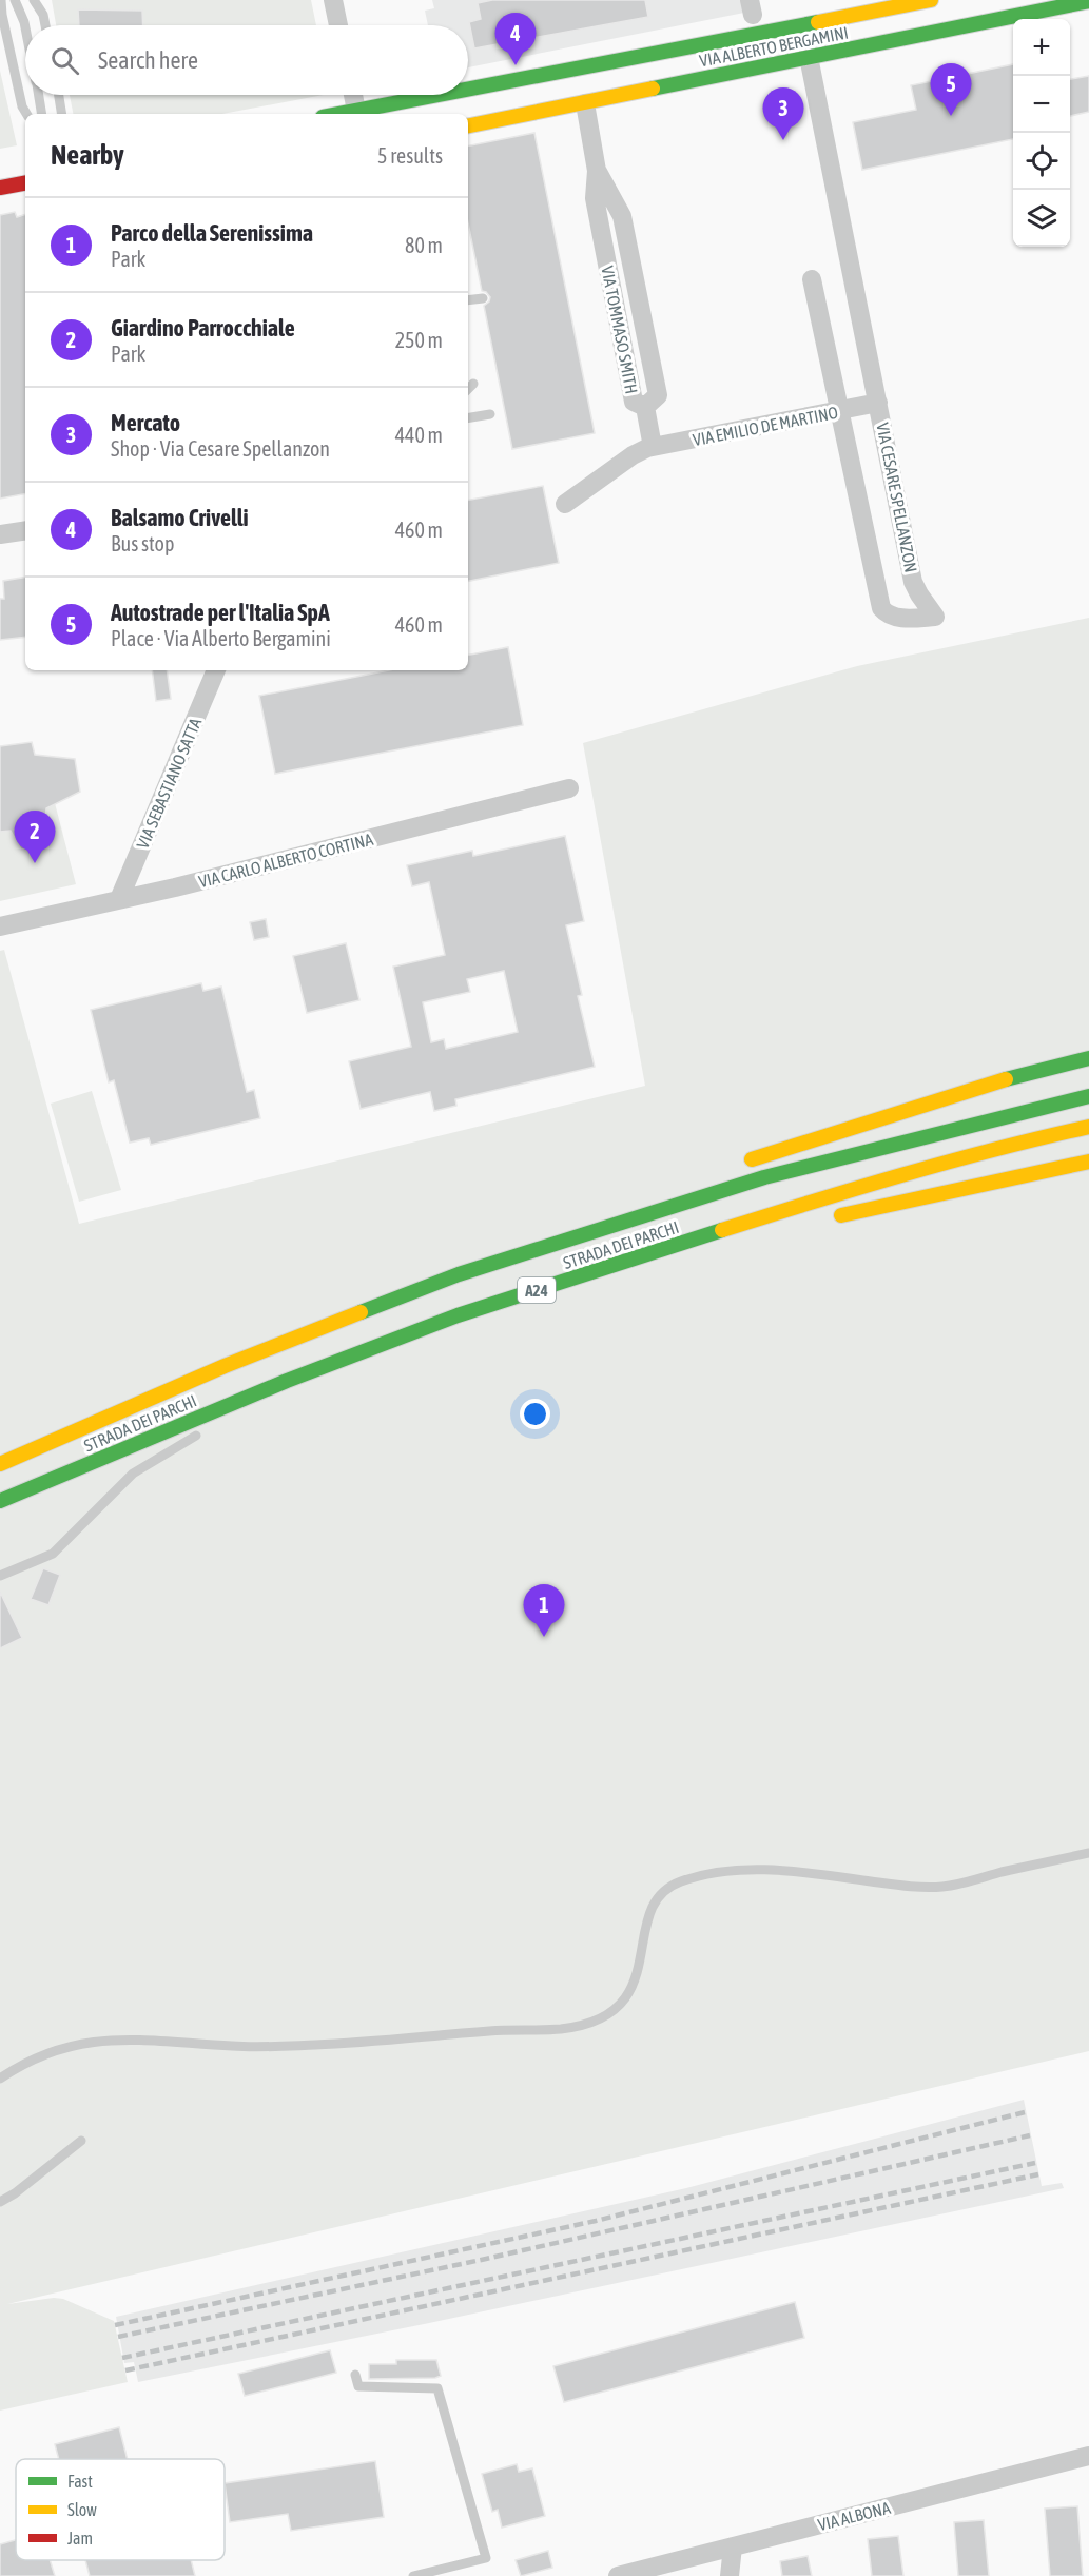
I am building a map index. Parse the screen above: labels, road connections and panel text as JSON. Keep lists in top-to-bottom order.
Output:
{
  "streets": {
    "main road": ["VIA ALBERTO BERGAMINI", "STRADA DEI PARCHI", "A24"],
    "street": [
      "VIA TOMMASO SMITH",
      "VIA EMILIO DE MARTINO",
      "VIA CESARE SPELLANZON",
      "VIA SEBASTIANO SATTA",
      "VIA CARLO ALBERTO CORTINA",
      "VIA ALBONA"
    ]
  },
  "crossings": [
    ["VIA ALBERTO BERGAMINI", "VIA TOMMASO SMITH"],
    ["VIA ALBERTO BERGAMINI", "VIA CESARE SPELLANZON"],
    ["VIA TOMMASO SMITH", "VIA EMILIO DE MARTINO"],
    ["VIA EMILIO DE MARTINO", "VIA CESARE SPELLANZON"],
    ["VIA SEBASTIANO SATTA", "VIA CARLO ALBERTO CORTINA"]
  ],
  "legend": ["Fast", "Slow", "Jam"],
  "page": {
    "pins": [
      "4",
      "5",
      "3",
      "2",
      "1"
    ],
    "map_buttons": ["+", "−"],
    "search": "Search here",
    "heading": ["Nearby", "5 results"],
    "list": [
      {
        "mark": "1",
        "name": "Parco della Serenissima",
        "note": "Park",
        "value": "80 m"
      },
      {
        "mark": "2",
        "name": "Giardino Parrocchiale",
        "note": "Park",
        "value": "250 m"
      },
      {
        "mark": "3",
        "name": "Mercato",
        "note": "Shop · Via Cesare Spellanzon",
        "value": "440 m"
      },
      {
        "mark": "4",
        "name": "Balsamo Crivelli",
        "note": "Bus stop",
        "value": "460 m"
      },
      {
        "mark": "5",
        "name": "Autostrade per l'Italia SpA",
        "note": "Place · Via Alberto Bergamini",
        "value": "460 m"
      }
    ]
  }
}
